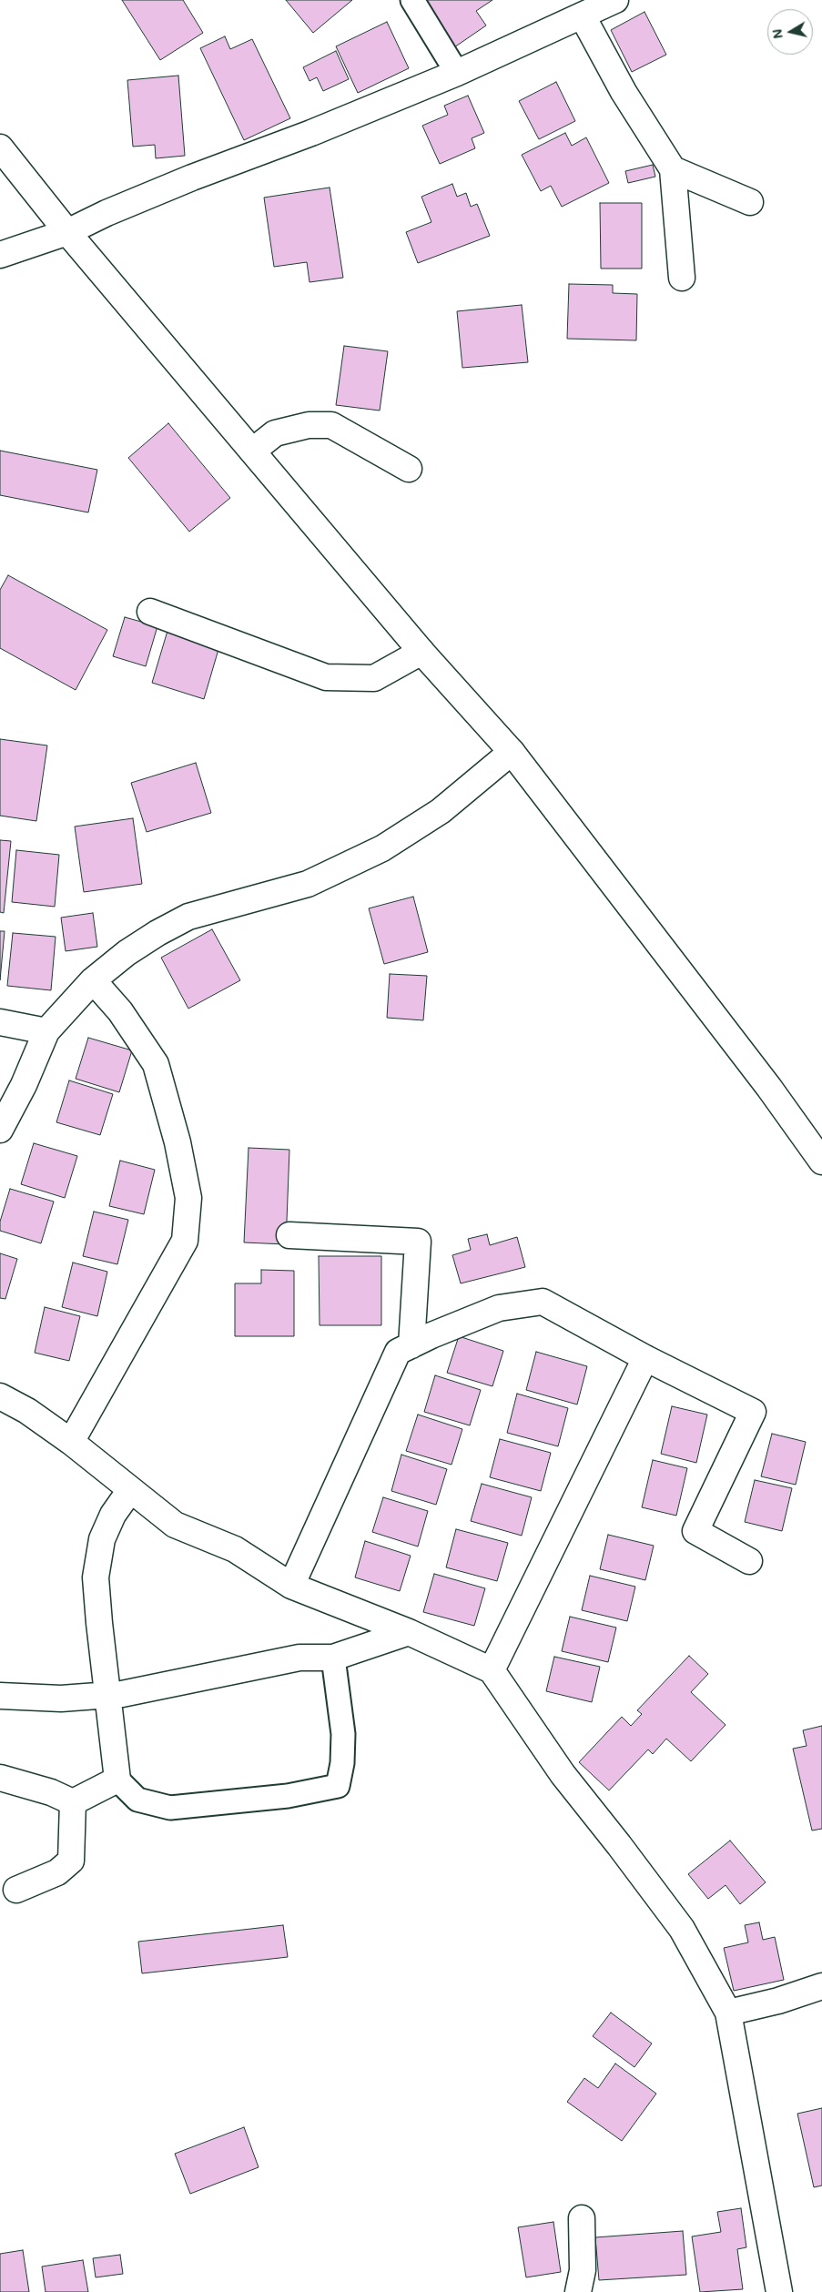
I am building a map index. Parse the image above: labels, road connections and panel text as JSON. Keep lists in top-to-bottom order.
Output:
{
  "north": "left"
}
